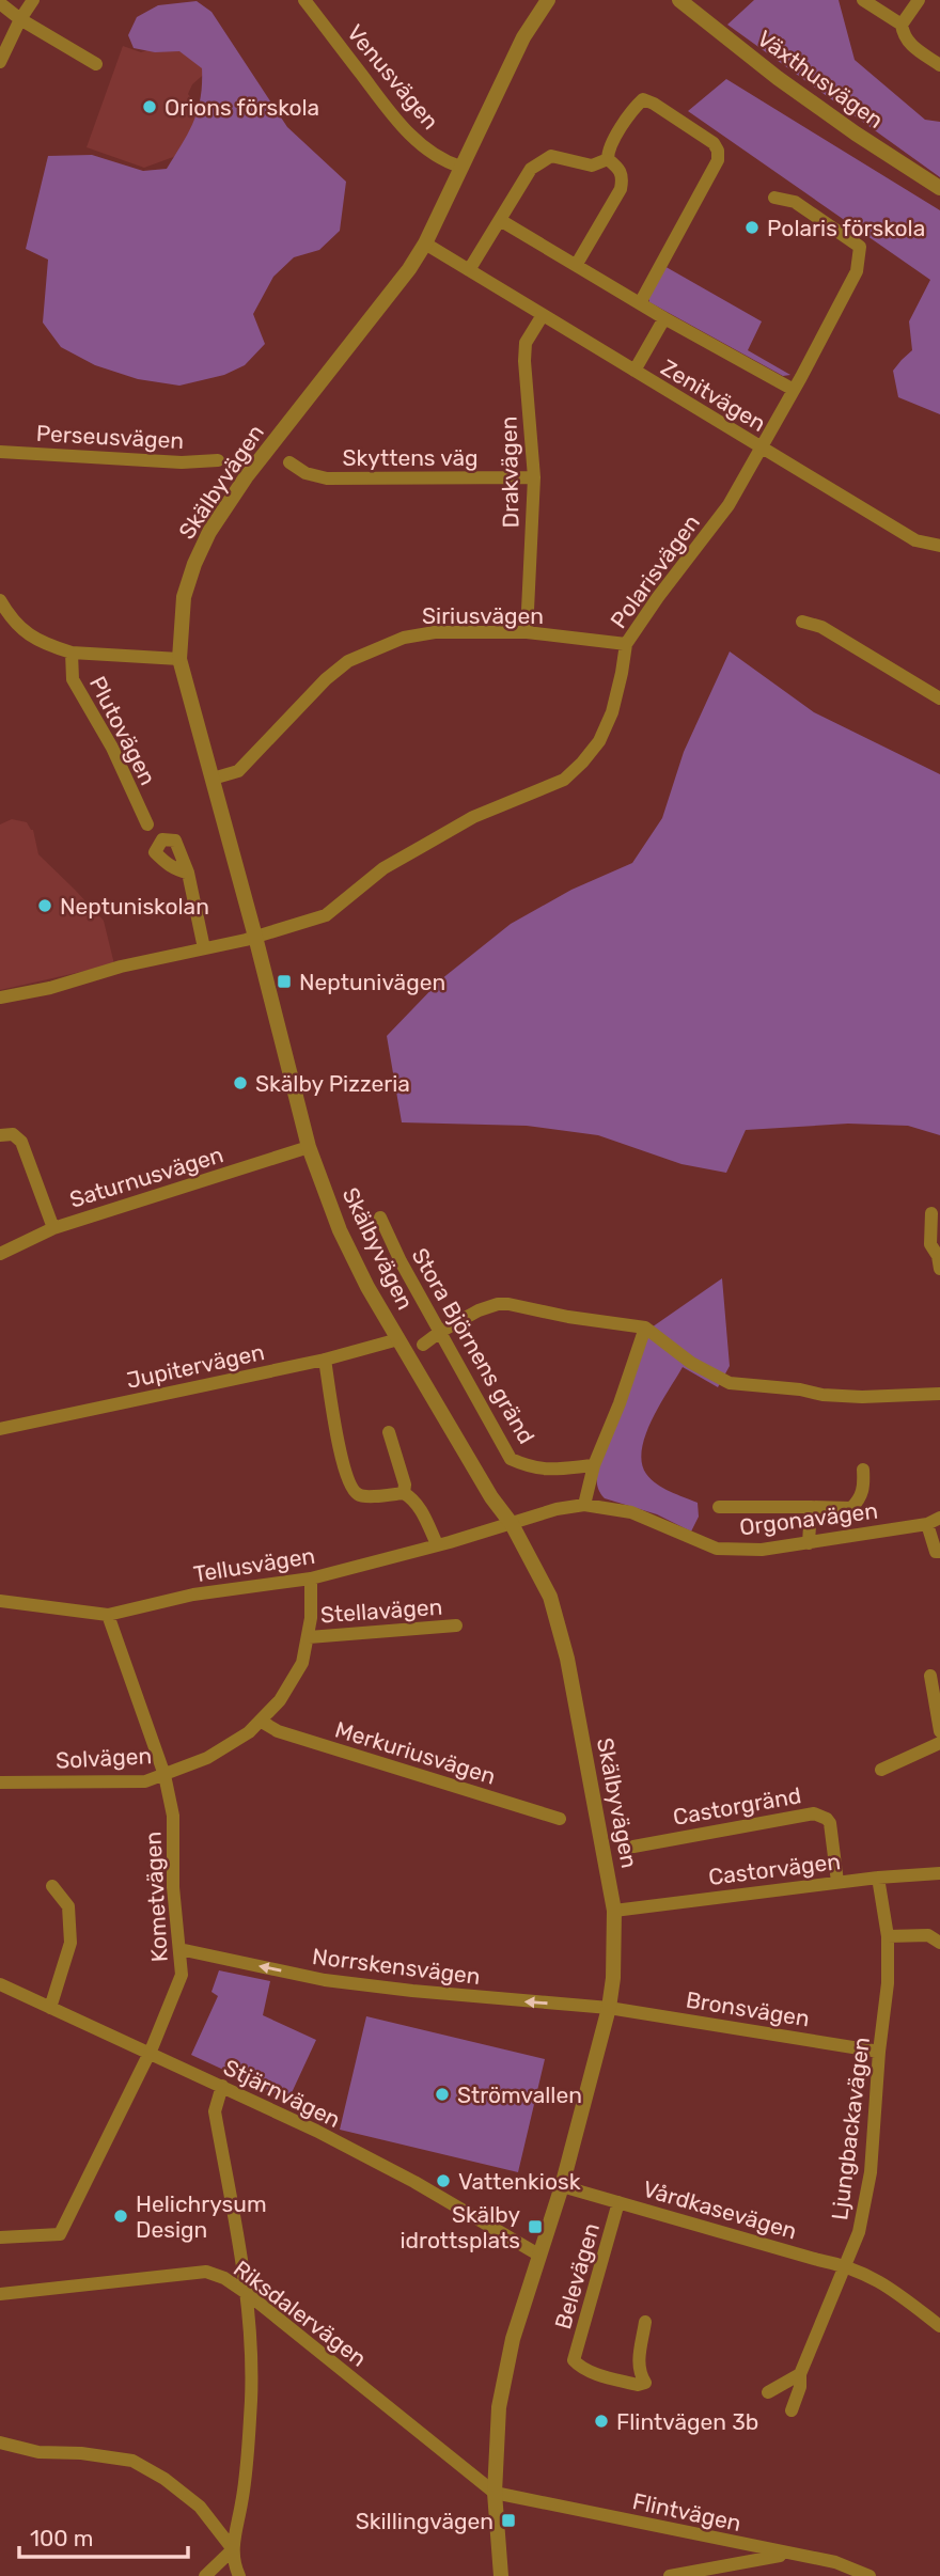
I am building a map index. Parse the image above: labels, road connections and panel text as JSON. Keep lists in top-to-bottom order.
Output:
{
  "streets": {
    "street": [
      "Venusvägen",
      "Växthusvägen",
      "Zenitvägen",
      "Perseusvägen",
      "Skyttens väg",
      "Drakvägen",
      "Skälbyvägen",
      "Polarisvägen",
      "Siriusvägen",
      "Plutovägen",
      "Saturnusvägen",
      "Stora Björnens gränd",
      "Jupitervägen",
      "Orgonavägen",
      "Tellusvägen",
      "Stellavägen",
      "Merkuriusvägen",
      "Solvägen",
      "Castorgränd",
      "Castorvägen",
      "Kometvägen",
      "Norrskensvägen",
      "Bronsvägen",
      "Stjärnvägen",
      "Ljungbackavägen",
      "Vårdkasevägen",
      "Belevägen",
      "Riksdalervägen",
      "Flintvägen"
    ]
  },
  "crossings": [
    ["Venusvägen", "Skälbyvägen"],
    ["Zenitvägen", "Drakvägen"],
    ["Zenitvägen", "Skälbyvägen"],
    ["Zenitvägen", "Polarisvägen"],
    ["Skyttens väg", "Drakvägen"],
    ["Drakvägen", "Siriusvägen"],
    ["Skälbyvägen", "Polarisvägen"],
    ["Skälbyvägen", "Siriusvägen"],
    ["Skälbyvägen", "Saturnusvägen"],
    ["Skälbyvägen", "Jupitervägen"],
    ["Skälbyvägen", "Orgonavägen"],
    ["Skälbyvägen", "Tellusvägen"],
    ["Skälbyvägen", "Castorvägen"],
    ["Skälbyvägen", "Norrskensvägen"],
    ["Skälbyvägen", "Bronsvägen"],
    ["Skälbyvägen", "Stjärnvägen"],
    ["Skälbyvägen", "Vårdkasevägen"],
    ["Skälbyvägen", "Riksdalervägen"],
    ["Skälbyvägen", "Flintvägen"],
    ["Polarisvägen", "Siriusvägen"],
    ["Orgonavägen", "Tellusvägen"],
    ["Tellusvägen", "Solvägen"],
    ["Tellusvägen", "Kometvägen"],
    ["Stellavägen", "Solvägen"],
    ["Merkuriusvägen", "Solvägen"],
    ["Solvägen", "Kometvägen"],
    ["Castorgränd", "Castorvägen"],
    ["Castorvägen", "Ljungbackavägen"],
    ["Kometvägen", "Norrskensvägen"],
    ["Kometvägen", "Stjärnvägen"],
    ["Norrskensvägen", "Bronsvägen"],
    ["Bronsvägen", "Ljungbackavägen"],
    ["Ljungbackavägen", "Vårdkasevägen"],
    ["Vårdkasevägen", "Belevägen"],
    ["Riksdalervägen", "Flintvägen"]
  ],
  "one_way": ["Norrskensvägen"],
  "places": {
    "other": [
      "Orions förskola",
      "Polaris förskola",
      "Neptuniskolan",
      "Skälby Pizzeria",
      "Strömvallen",
      "Vattenkiosk",
      "Helichrysum Design",
      "Flintvägen 3b"
    ],
    "transit": ["Neptunivägen", "Skälby idrottsplats", "Skillingvägen"]
  },
  "scale_bar": "100 m"
}
